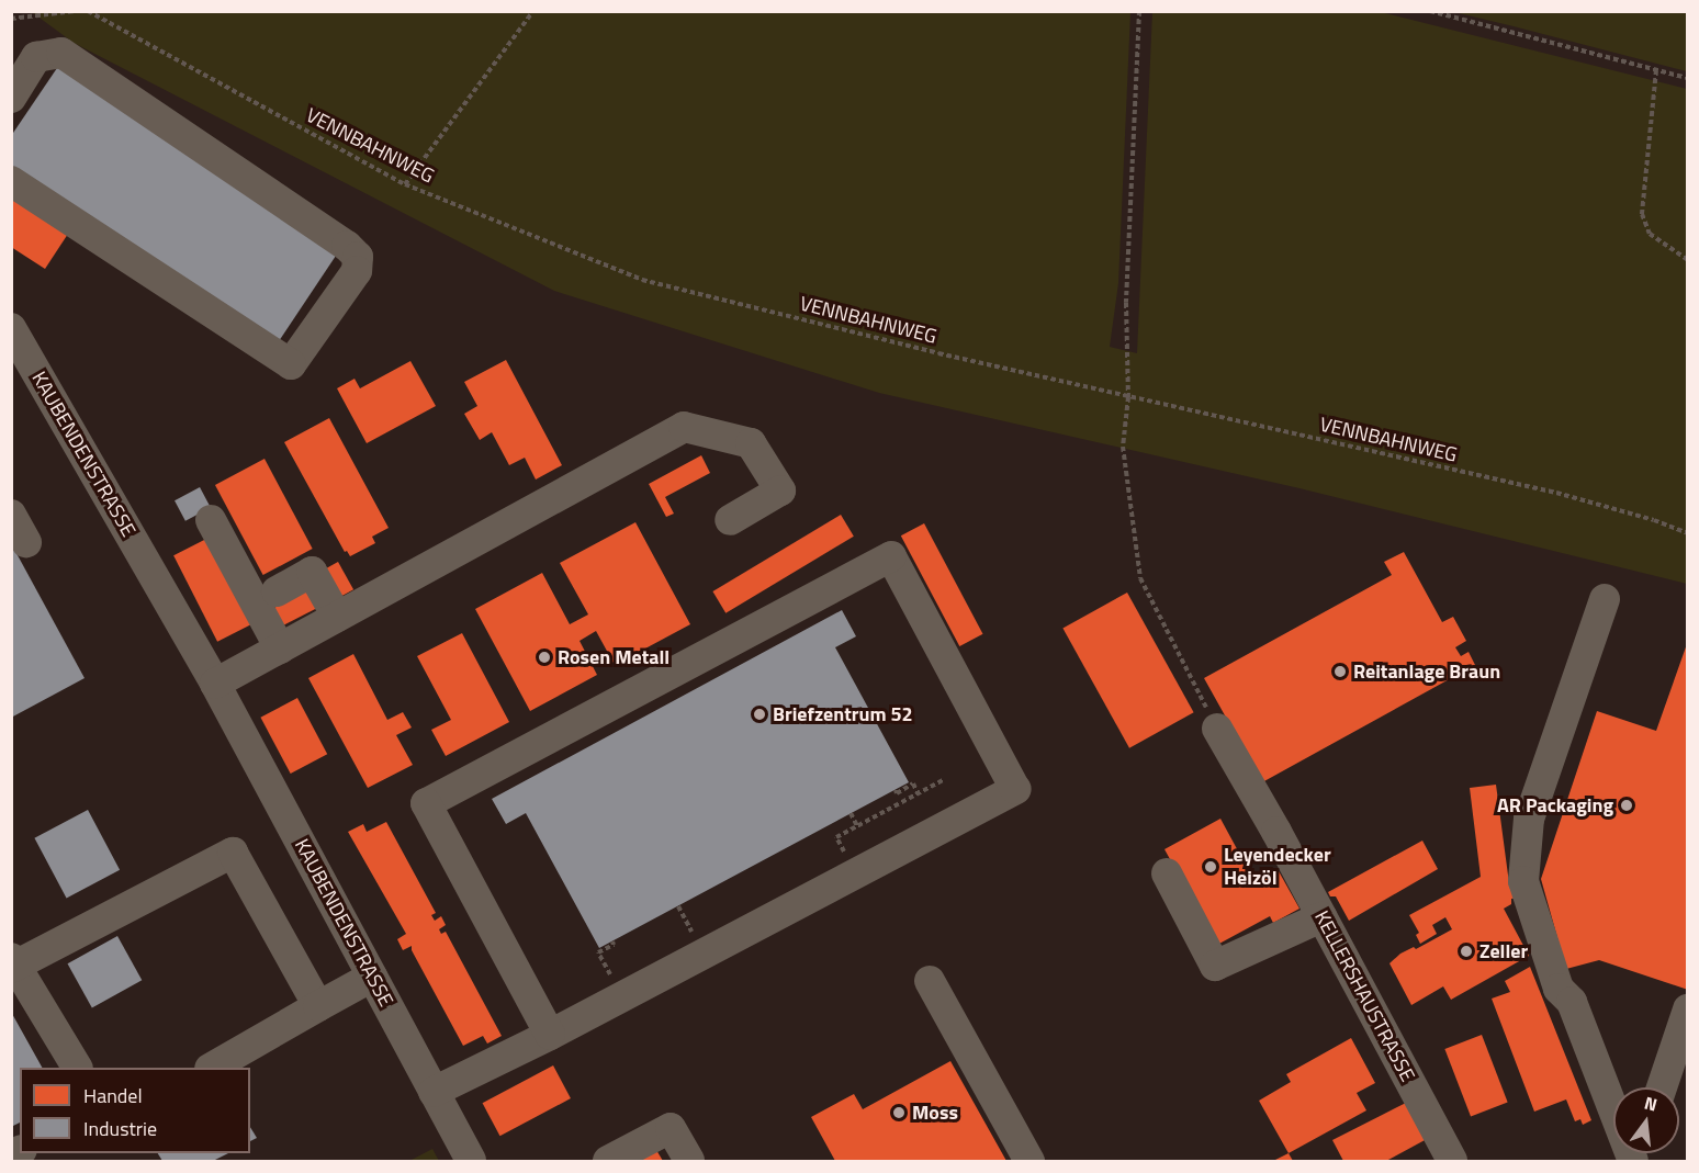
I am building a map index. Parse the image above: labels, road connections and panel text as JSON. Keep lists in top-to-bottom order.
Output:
{
  "streets": {
    "street": ["KAUBENDENSTRASSE", "KELLERSHAUSTRASSE"],
    "path": ["VENNBAHNWEG"]
  },
  "places": [
    "Rosen Metall",
    "Reitanlage Braun",
    "Briefzentrum 52",
    "AR Packaging",
    "Leyendecker Heizöl",
    "Zeller",
    "Moss"
  ],
  "legend": ["Handel", "Industrie"],
  "north": "top"
}
